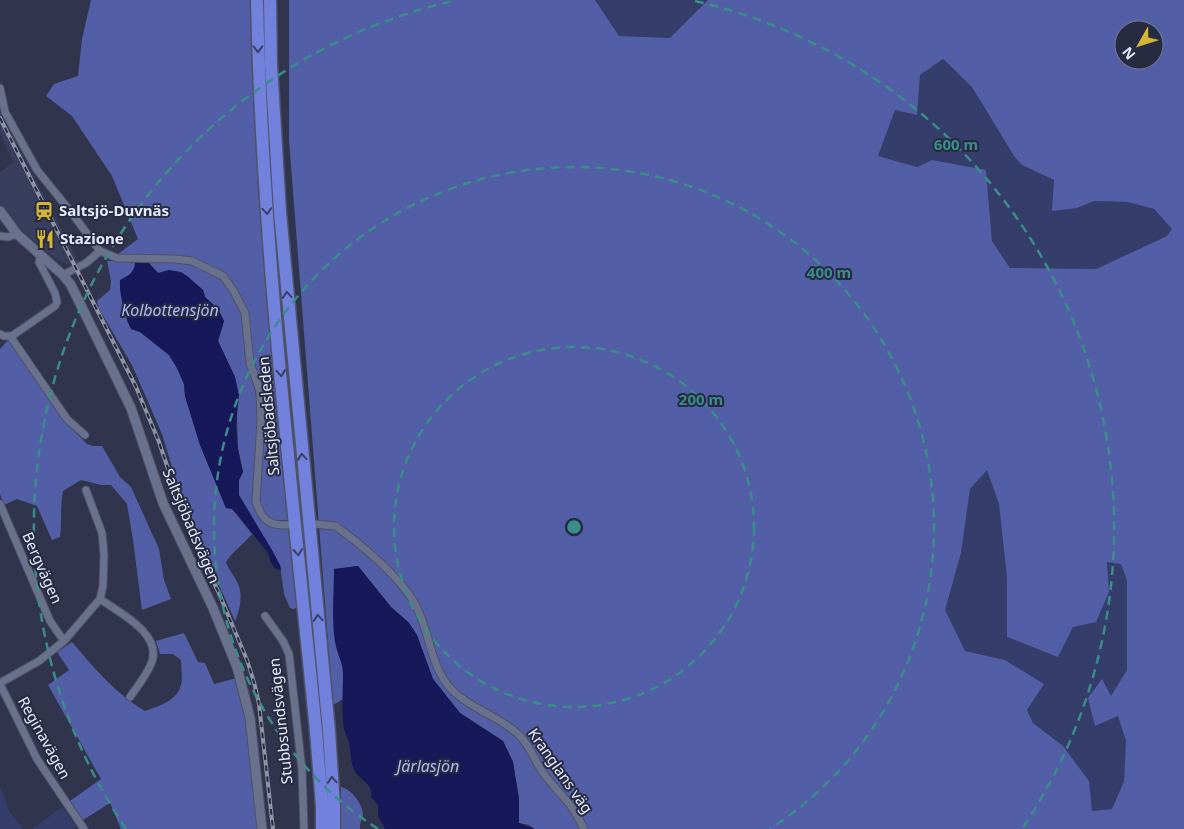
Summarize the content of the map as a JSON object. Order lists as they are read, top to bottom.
{
  "streets": {
    "highway": ["Saltsjöbadsleden"],
    "street": [
      "Saltsjöbadsvägen",
      "Bergvägen",
      "Stubbsundsvägen",
      "Reginavägen",
      "Kranglans väg"
    ]
  },
  "water": ["Kolbottensjön", "Järlasjön"],
  "places": {
    "station": ["Saltsjö-Duvnäs"],
    "restaurant": ["Stazione"]
  },
  "north": "bottom left",
  "rings": ["600 m", "400 m", "200 m"]
}
